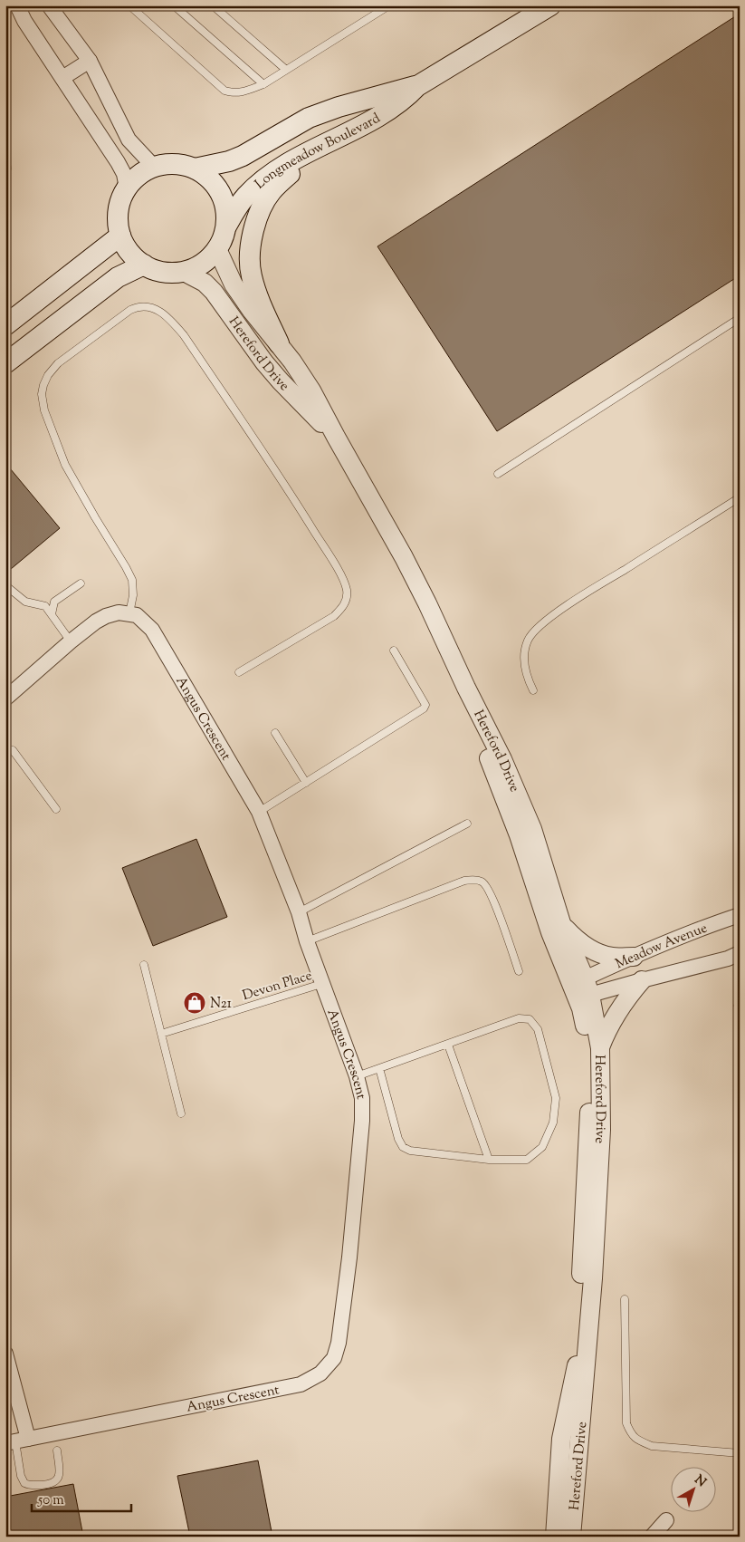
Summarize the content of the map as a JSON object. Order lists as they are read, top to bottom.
{
  "streets": {
    "main road": ["Longmeadow Boulevard"],
    "street": ["Hereford Drive", "Angus Crescent", "Meadow Avenue"],
    "lane": ["Devon Place"]
  },
  "crossings": [
    ["Longmeadow Boulevard", "Hereford Drive"],
    ["Hereford Drive", "Meadow Avenue"],
    ["Angus Crescent", "Devon Place"]
  ],
  "places": {
    "shop": ["N21"]
  },
  "scale_bar": "50 m",
  "north": "top right"
}
